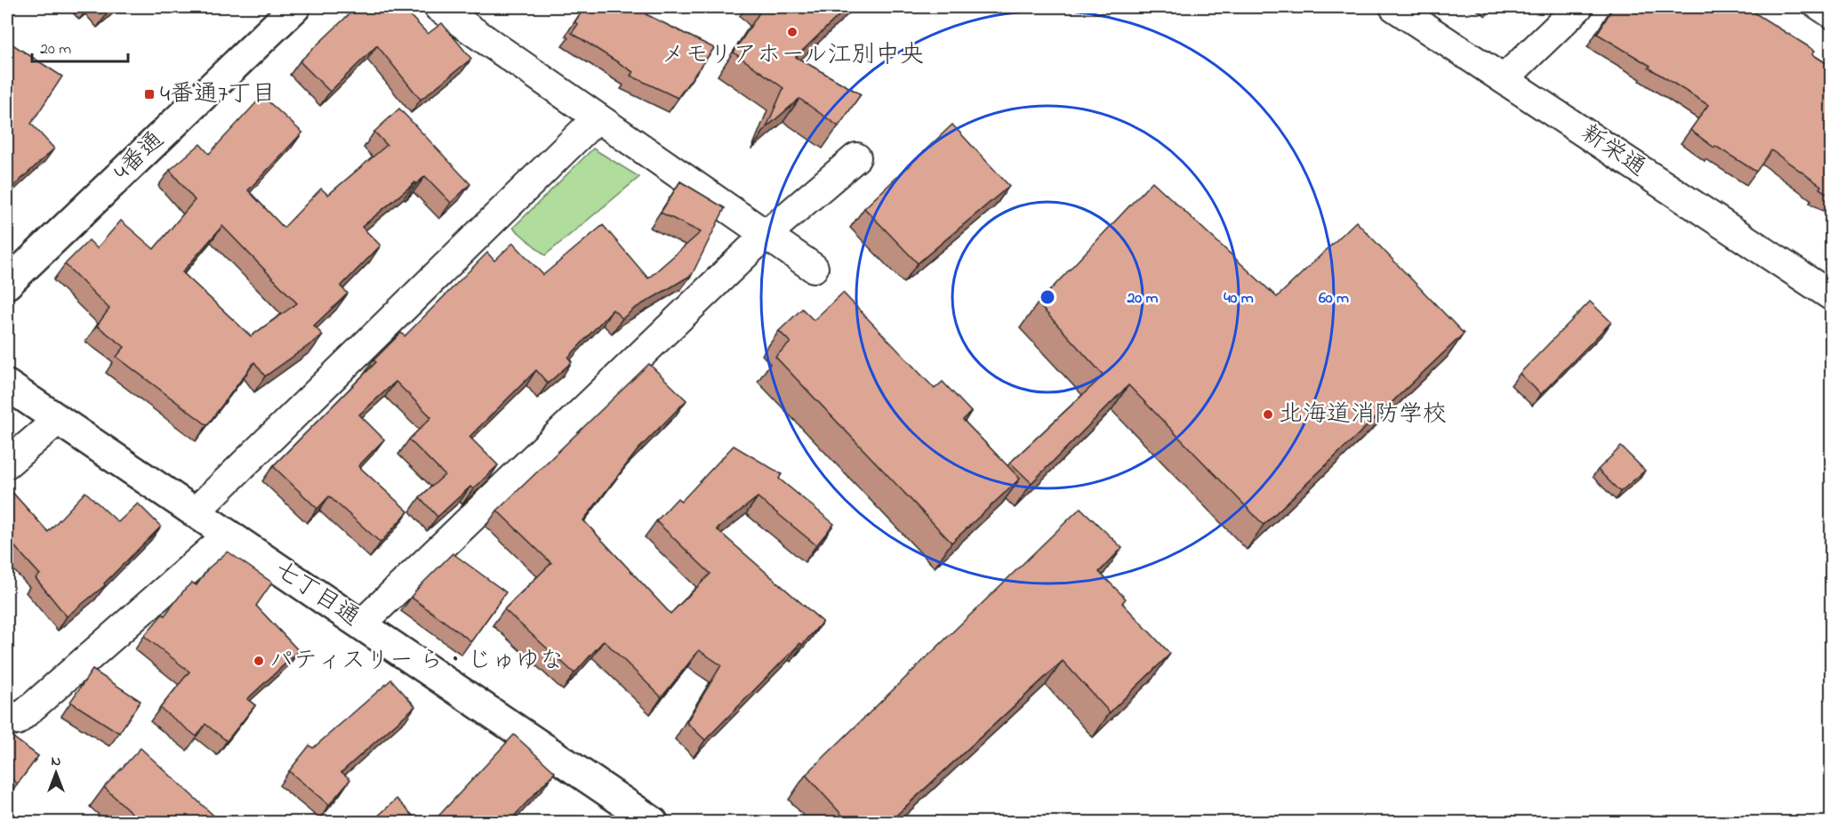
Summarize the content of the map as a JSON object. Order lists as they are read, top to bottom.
{
  "streets": {
    "street": ["新栄通", "4番通", "七丁目通"]
  },
  "places": {
    "other": ["メモリアホール江別中央", "北海道消防学校", "パティスリー ら・じゅゆな"],
    "transit": ["4番通7丁目"]
  },
  "scale_bar": "20 m",
  "north": "top",
  "rings": ["20 m", "40 m", "60 m"]
}
